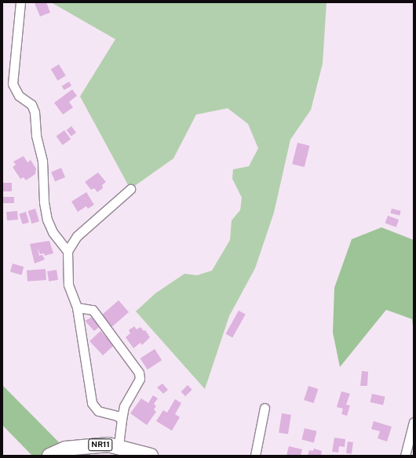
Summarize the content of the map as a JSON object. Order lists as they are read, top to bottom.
{
  "streets": {
    "highway": ["NR11"]
  }
}
